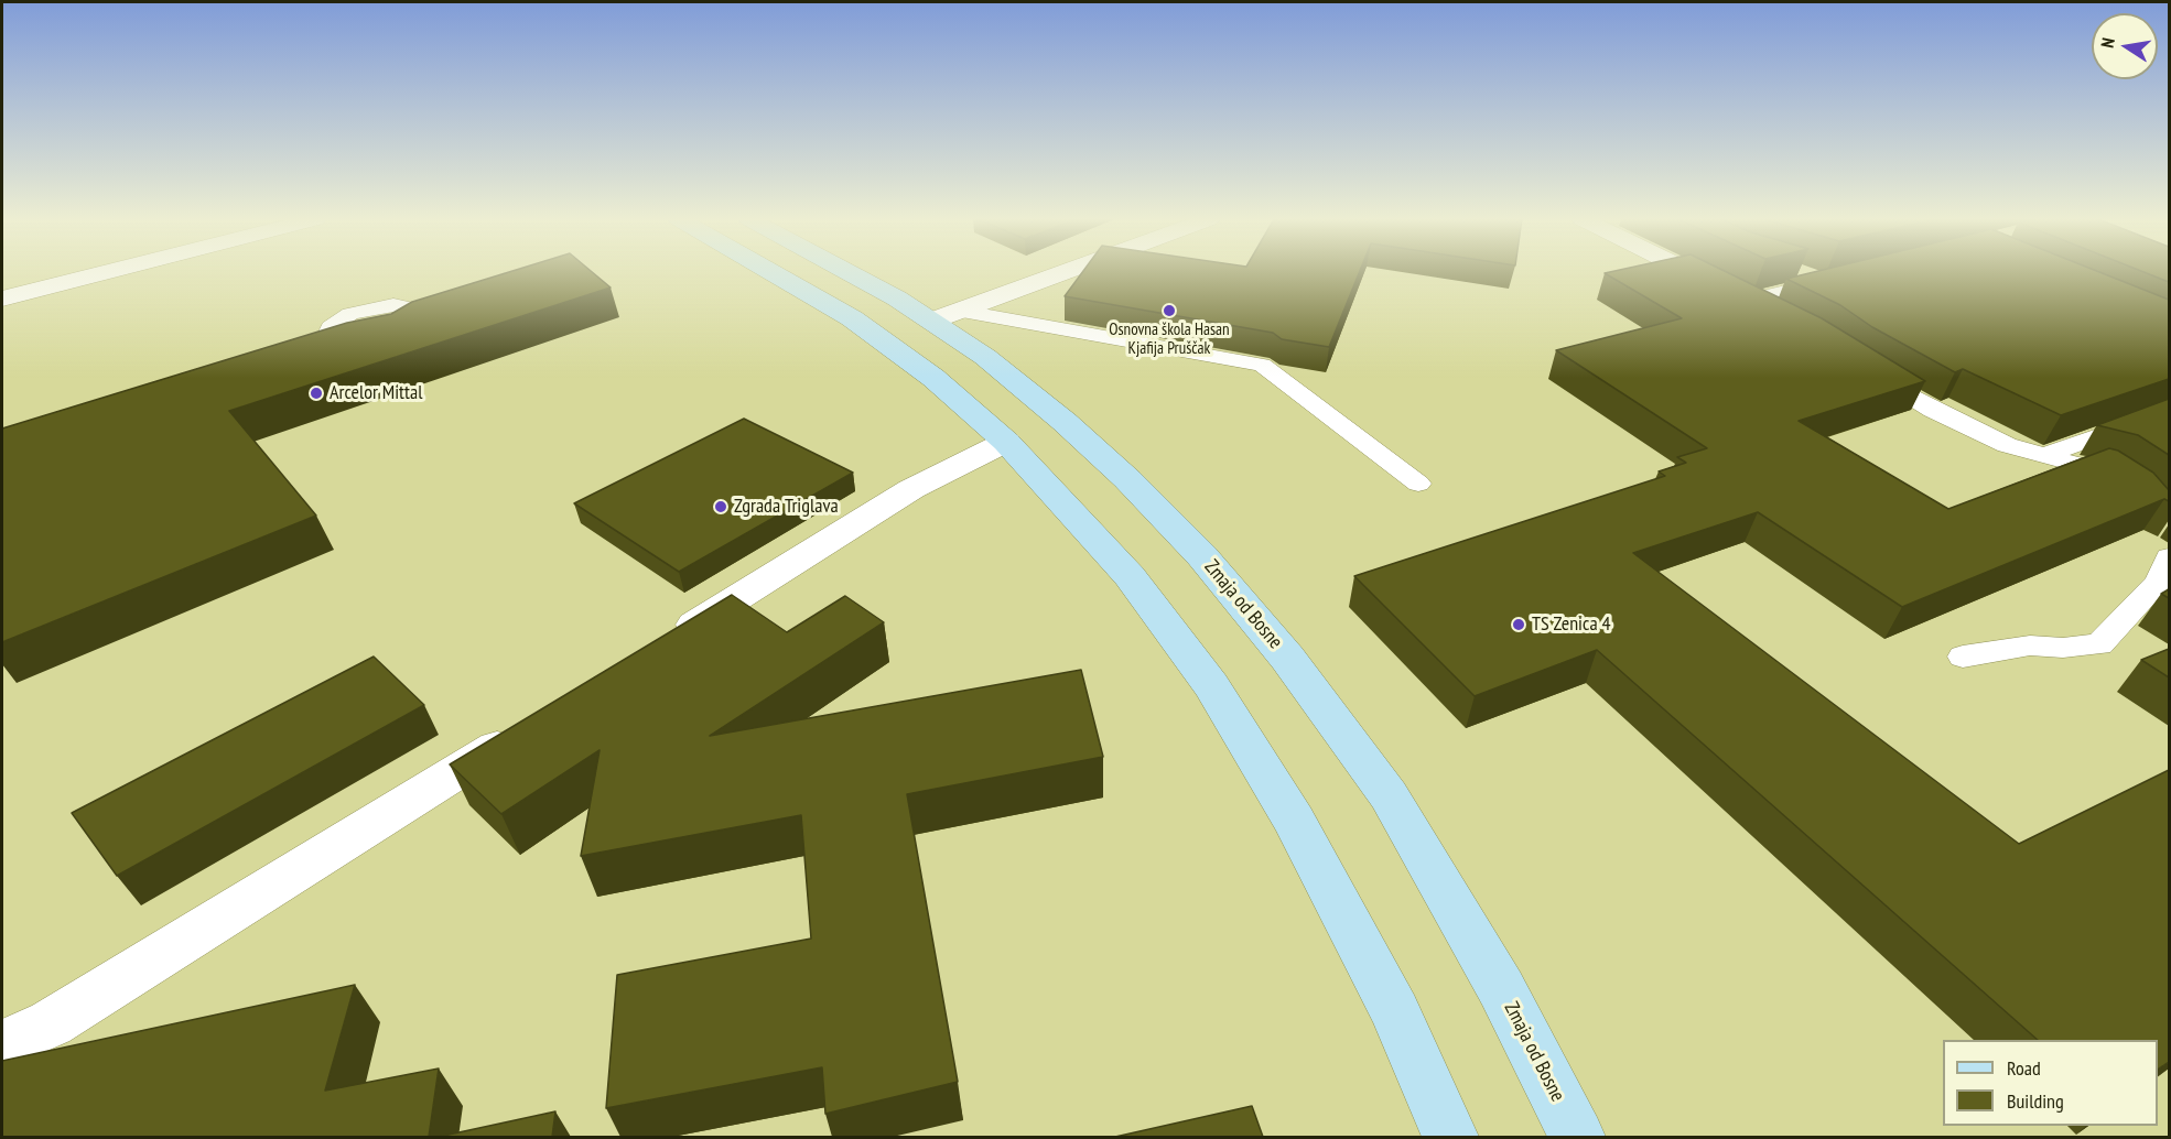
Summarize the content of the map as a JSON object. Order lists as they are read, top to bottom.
{
  "streets": {
    "main road": ["Zmaja od Bosne"]
  },
  "places": [
    "Osnovna škola Hasan Kjafija Pruščak",
    "Arcelor Mittal",
    "Zgrada Triglava",
    "TS Zenica 4"
  ],
  "legend": ["Road", "Building"],
  "north": "left"
}
